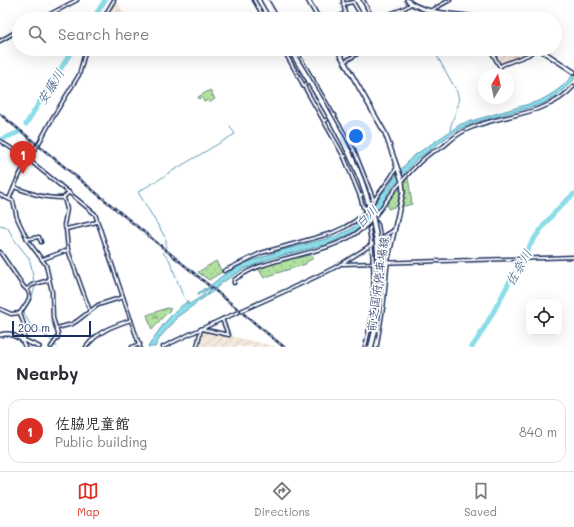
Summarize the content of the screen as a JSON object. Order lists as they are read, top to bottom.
{
  "streets": {
    "main road": ["前芝国府停車場線"]
  },
  "water": ["安藤川", "白川", "佐奈川"],
  "scale_bar": "200 m",
  "north": "top",
  "page": {
    "search": "Search here",
    "pins": "1",
    "scale": "200 m",
    "heading": "Nearby",
    "list": [
      {
        "mark": "1",
        "name": "佐脇児童館",
        "note": "Public building",
        "value": "840 m"
      }
    ],
    "nav": ["Map", "Directions", "Saved"]
  }
}
